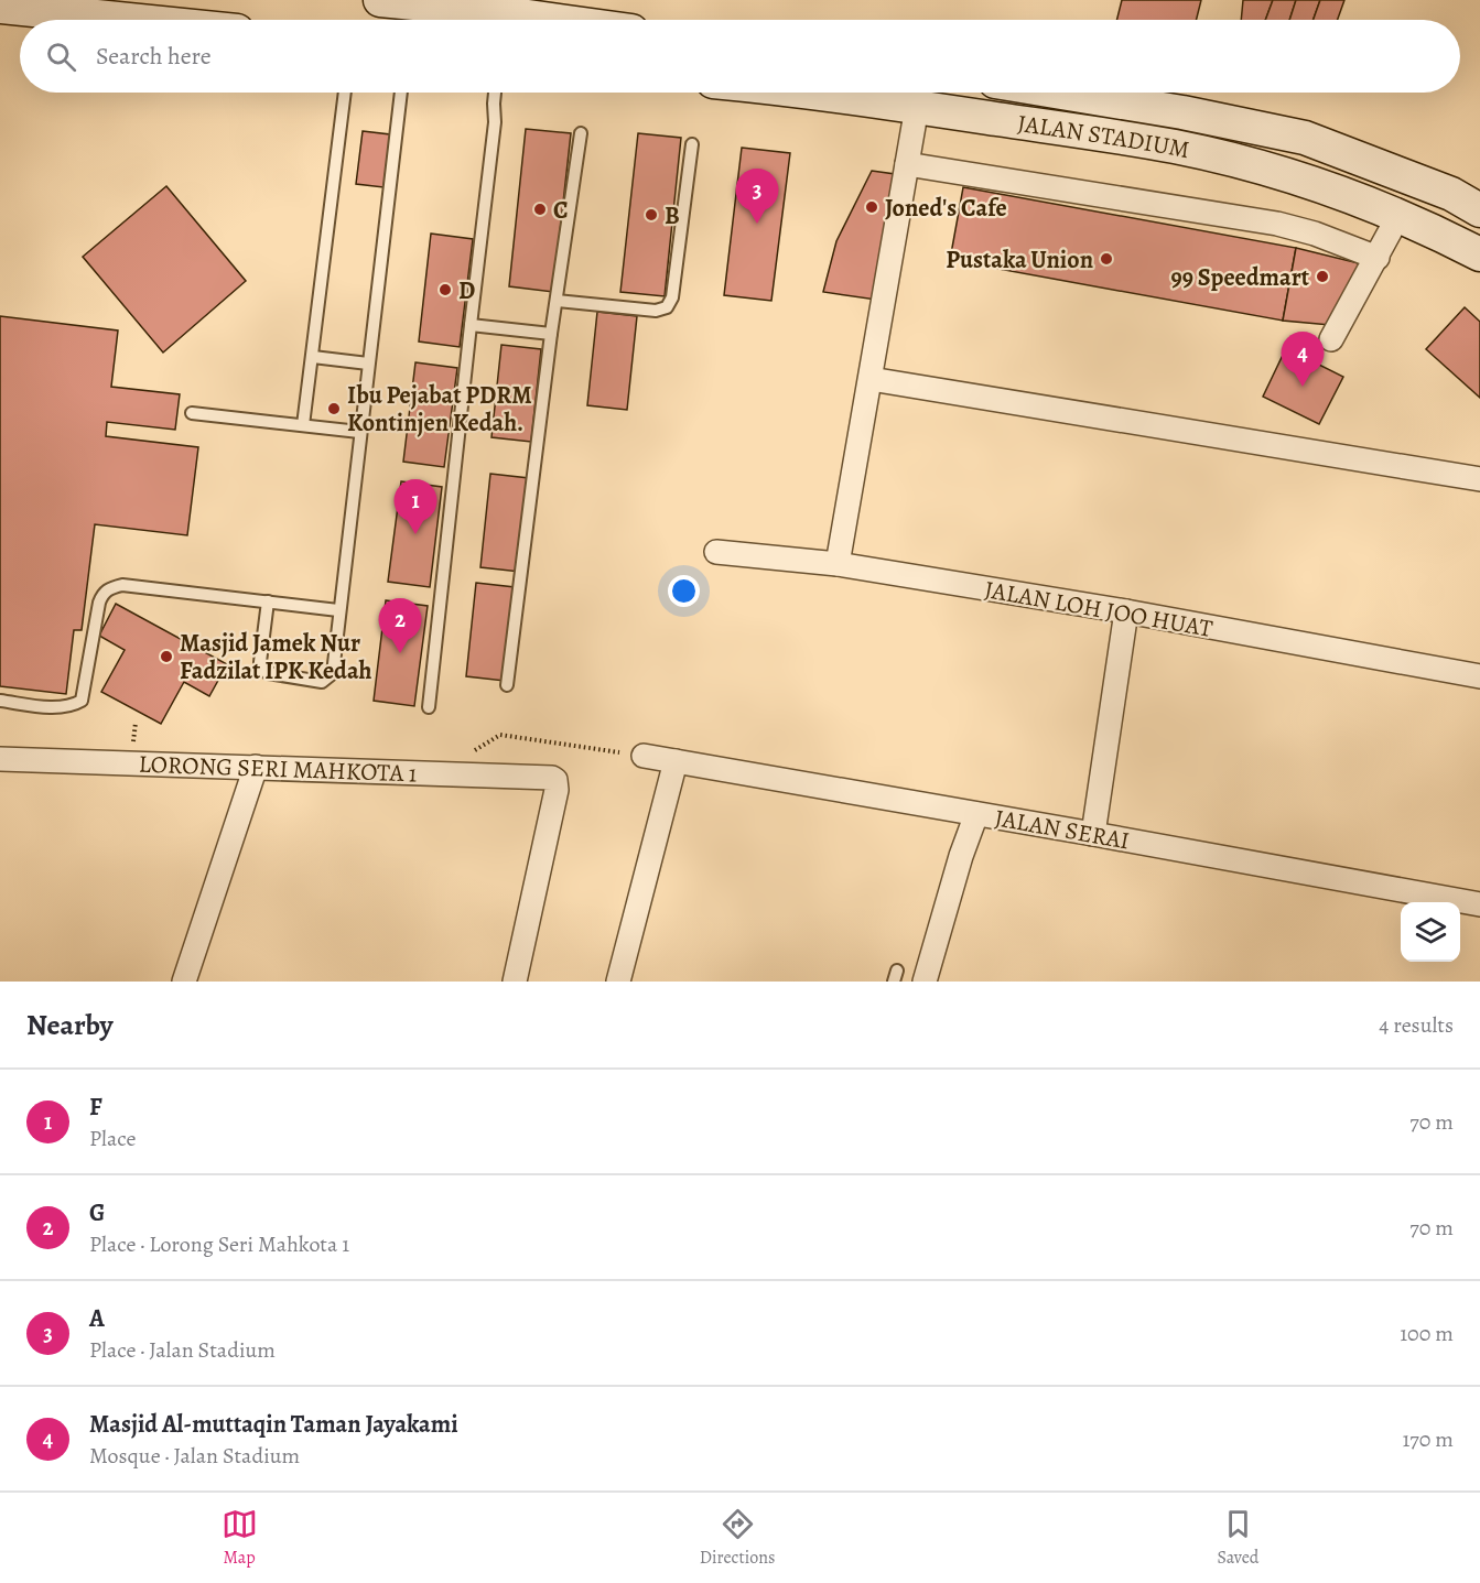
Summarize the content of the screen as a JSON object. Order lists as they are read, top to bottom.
{
  "streets": {
    "main road": ["JALAN STADIUM"],
    "street": ["JALAN LOH JOO HUAT", "LORONG SERI MAHKOTA 1", "JALAN SERAI"]
  },
  "places": [
    "Joned's Cafe",
    "C",
    "B",
    "Pustaka Union",
    "99 Speedmart",
    "D",
    "Ibu Pejabat PDRM Kontinjen Kedah.",
    "Masjid Jamek Nur Fadzilat IPK Kedah"
  ],
  "page": {
    "search": "Search here",
    "pins": [
      "3",
      "4",
      "1",
      "2"
    ],
    "heading": ["Nearby", "4 results"],
    "list": [
      {
        "mark": "1",
        "name": "F",
        "note": "Place",
        "value": "70 m"
      },
      {
        "mark": "2",
        "name": "G",
        "note": "Place · Lorong Seri Mahkota 1",
        "value": "70 m"
      },
      {
        "mark": "3",
        "name": "A",
        "note": "Place · Jalan Stadium",
        "value": "100 m"
      },
      {
        "mark": "4",
        "name": "Masjid Al-muttaqin Taman Jayakami",
        "note": "Mosque · Jalan Stadium",
        "value": "170 m"
      }
    ],
    "nav": ["Map", "Directions", "Saved"]
  }
}
